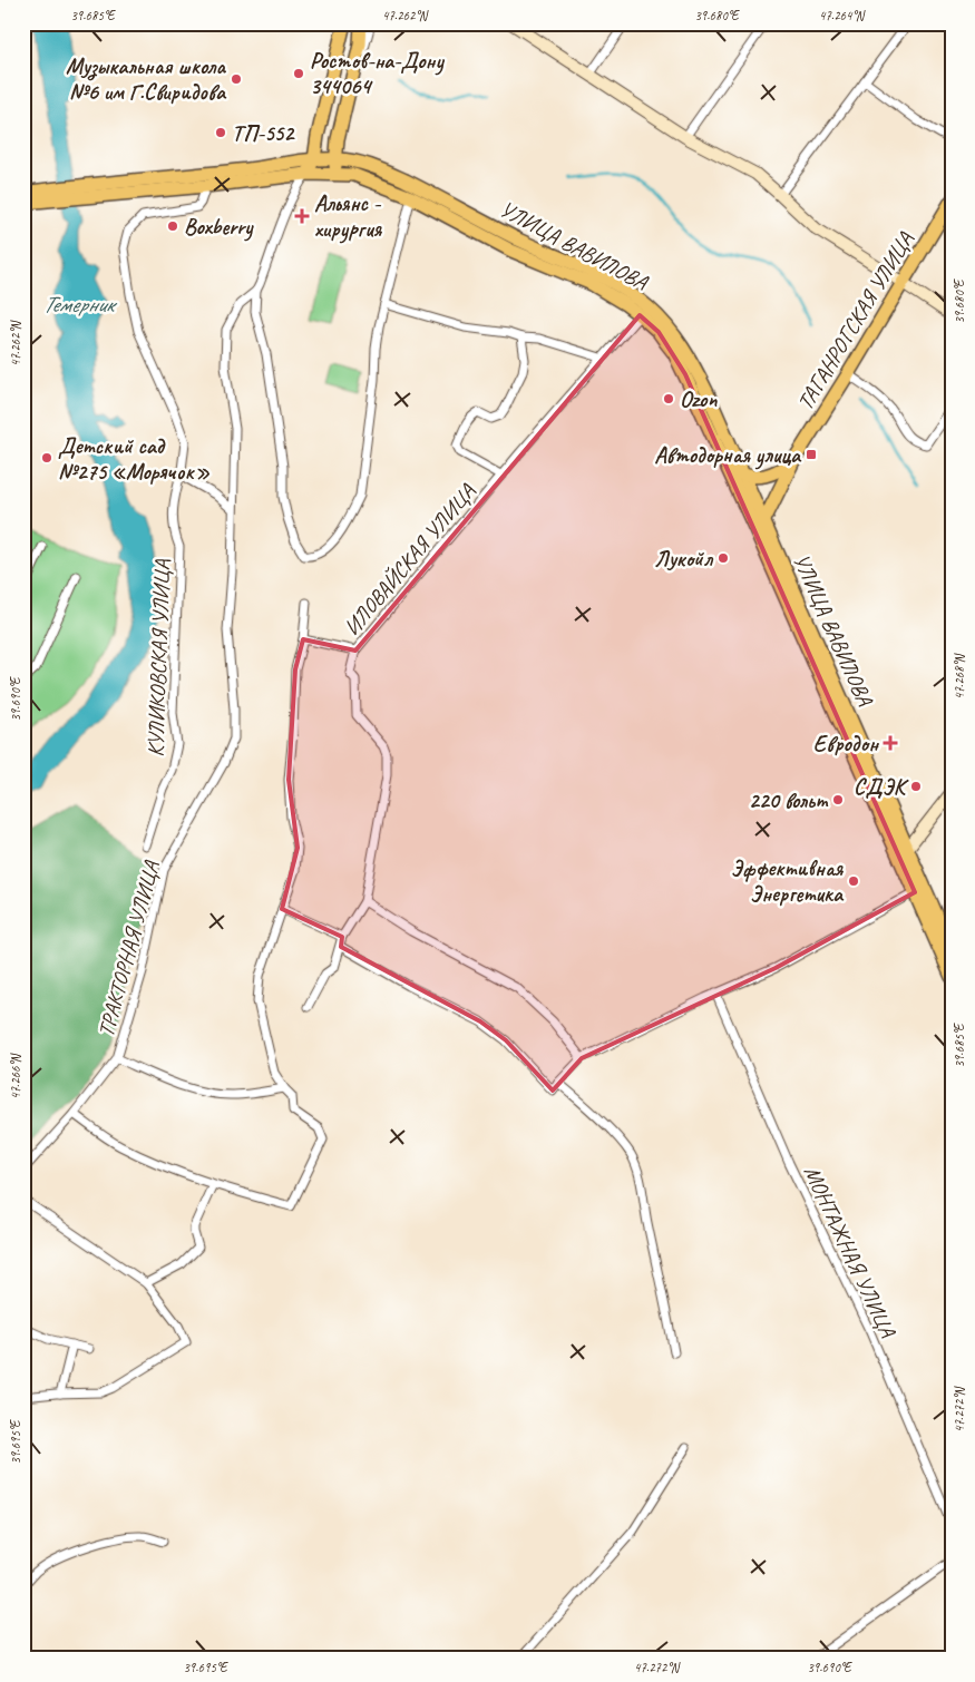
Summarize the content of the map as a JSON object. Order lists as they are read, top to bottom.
{
  "streets": {
    "main road": ["УЛИЦА ВАВИЛОВА", "ТАГАНРОГСКАЯ УЛИЦА"],
    "street": [
      "ИЛОВАЙСКАЯ УЛИЦА",
      "КУЛИКОВСКАЯ УЛИЦА",
      "ТРАКТОРНАЯ УЛИЦА",
      "МОНТАЖНАЯ УЛИЦА"
    ]
  },
  "crossings": [
    ["УЛИЦА ВАВИЛОВА", "ТАГАНРОГСКАЯ УЛИЦА"],
    ["УЛИЦА ВАВИЛОВА", "ИЛОВАЙСКАЯ УЛИЦА"],
    ["УЛИЦА ВАВИЛОВА", "КУЛИКОВСКАЯ УЛИЦА"],
    ["УЛИЦА ВАВИЛОВА", "ТРАКТОРНАЯ УЛИЦА"]
  ],
  "water": ["Темерник"],
  "places": {
    "other": [
      "Ростов-на-Дону 344064",
      "Музыкальная школа №6 им Г.Свиридова",
      "ТП-552",
      "Boxberry",
      "Ozon",
      "Детский сад №275 «Морячок»",
      "Лукойл",
      "СДЭК",
      "220 вольт",
      "Эффективная Энергетика"
    ],
    "health": ["Альянс - хирургия", "Евродон"],
    "transit": ["Автодорная улица"]
  },
  "coordinates": [
    "39.685°E",
    "47.262°N",
    "39.680°E",
    "47.264°N",
    "47.268°N",
    "39.690°E",
    "47.266°N",
    "47.272°N",
    "39.695°E"
  ]
}
